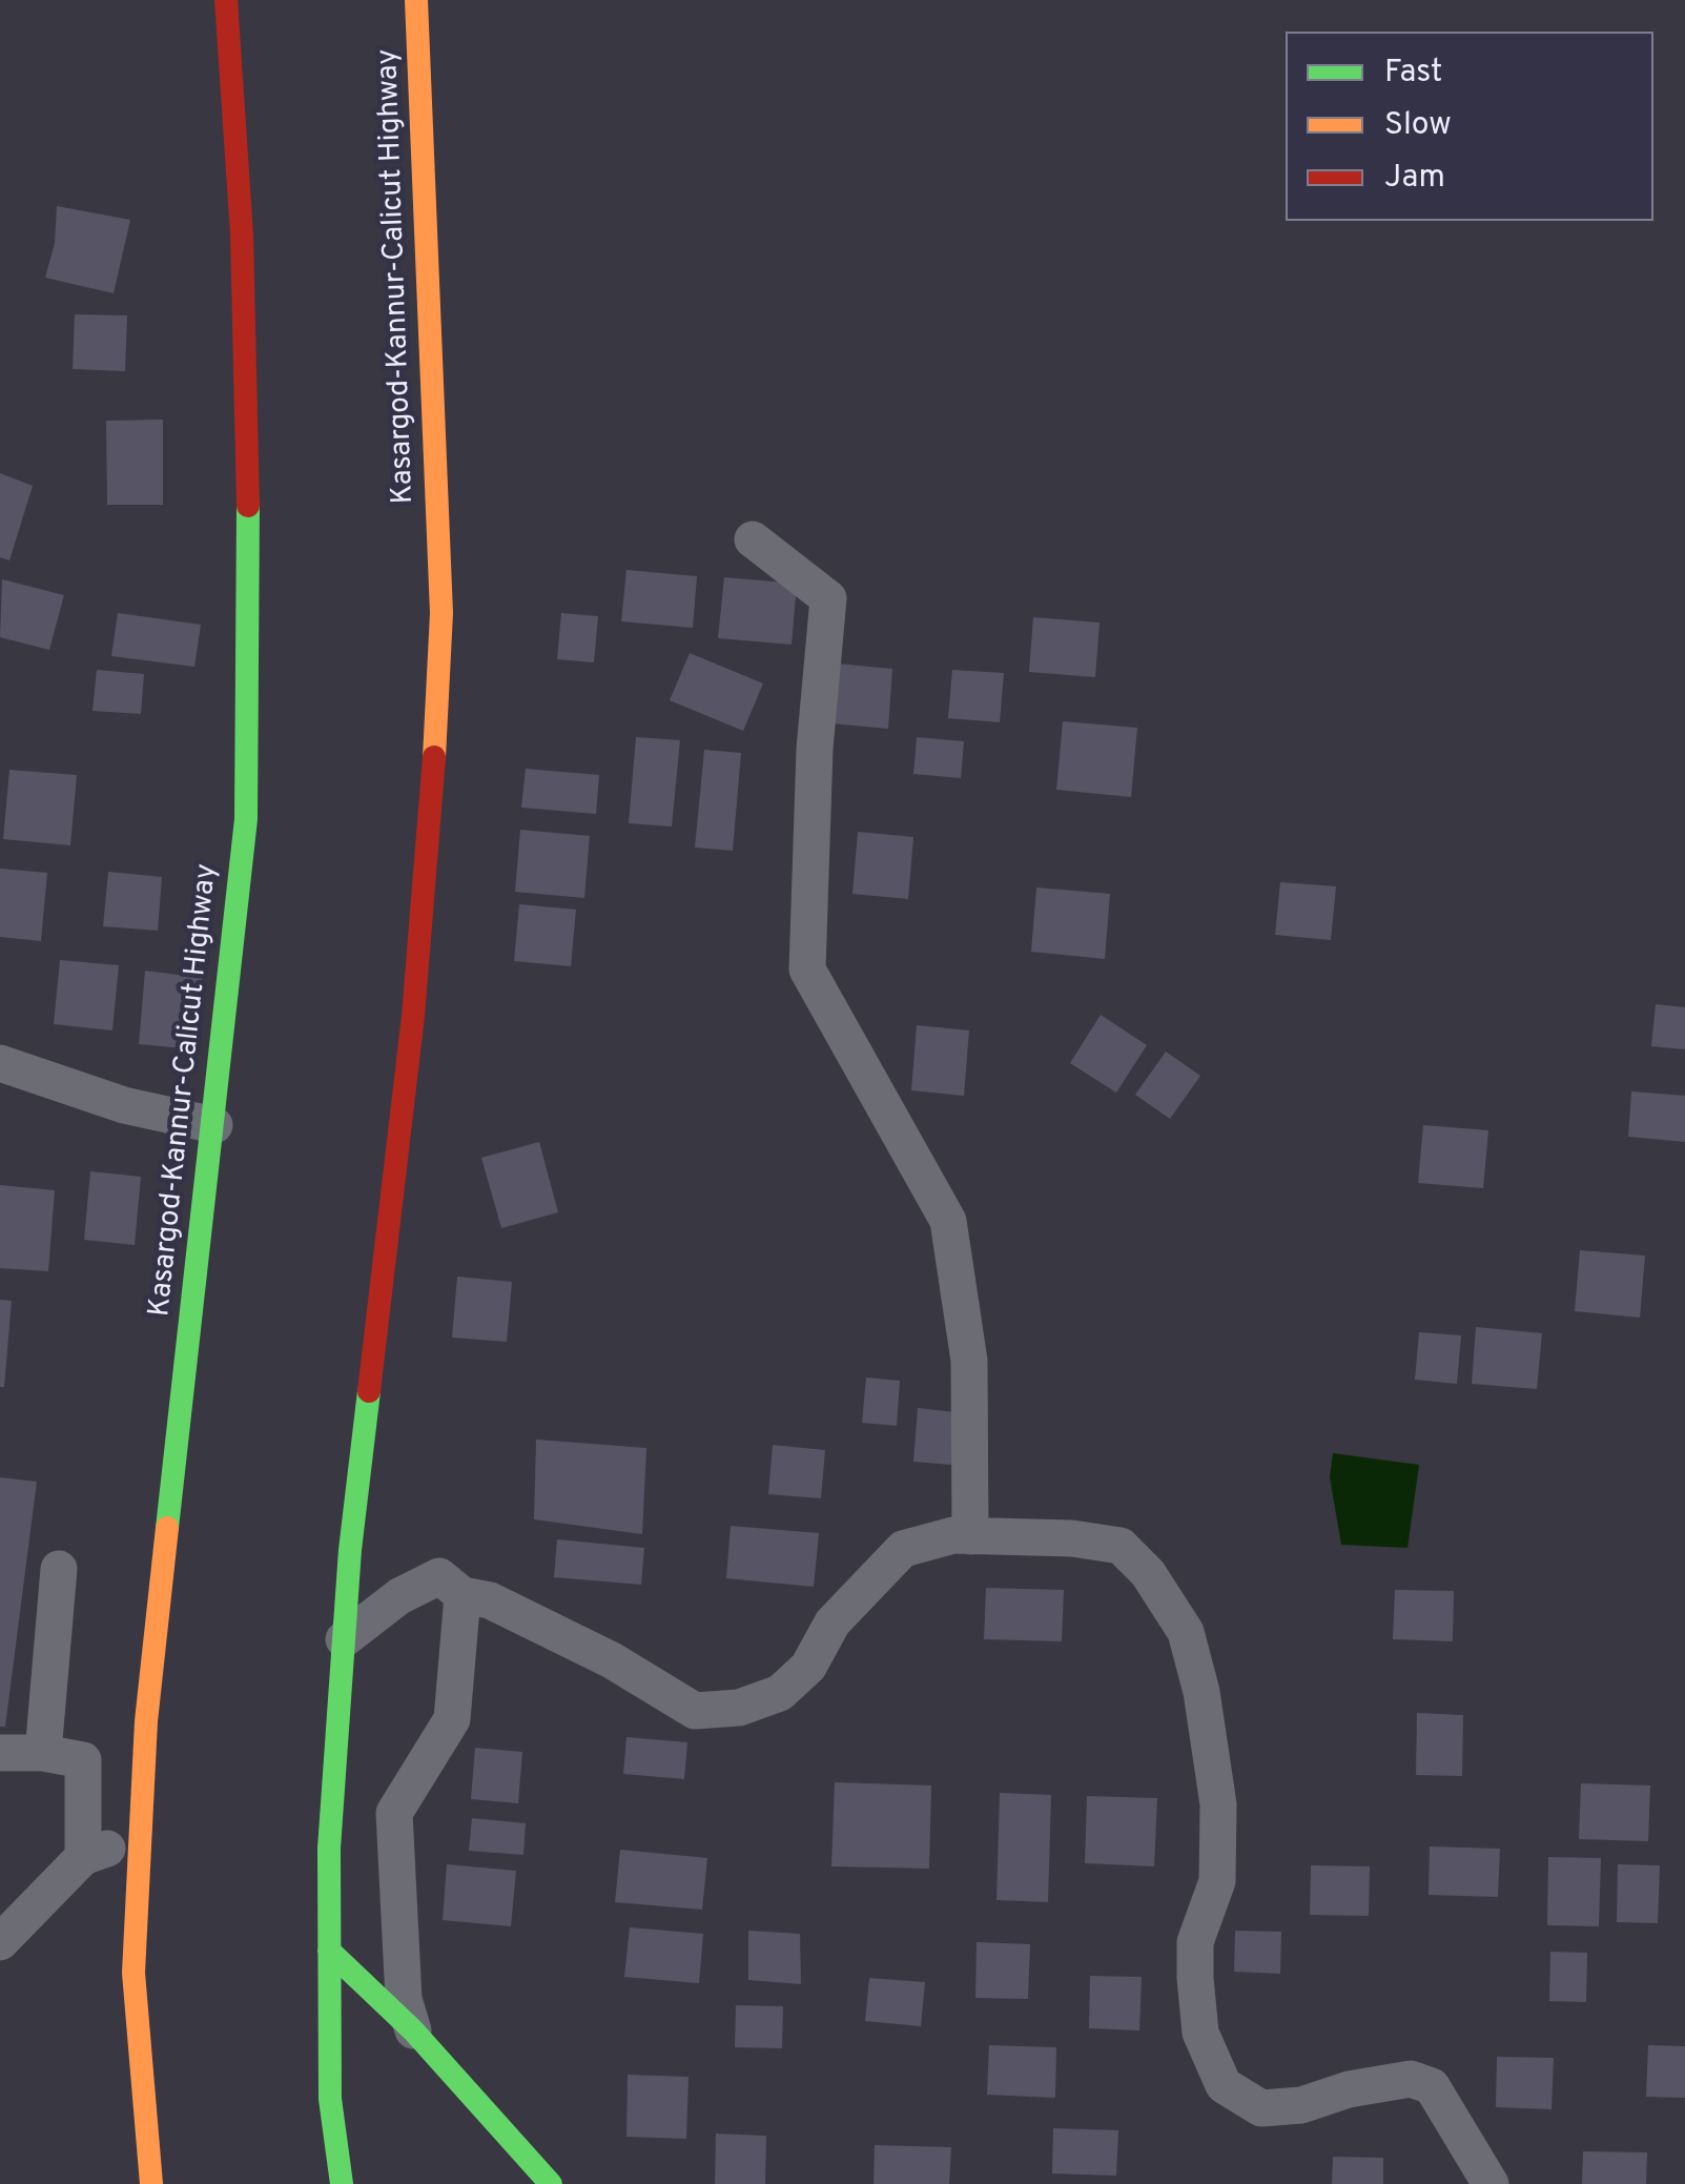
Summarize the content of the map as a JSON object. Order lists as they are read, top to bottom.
{
  "streets": {
    "main road": ["Kasargod-Kannur-Calicut Highway"]
  },
  "legend": ["Fast", "Slow", "Jam"]
}
